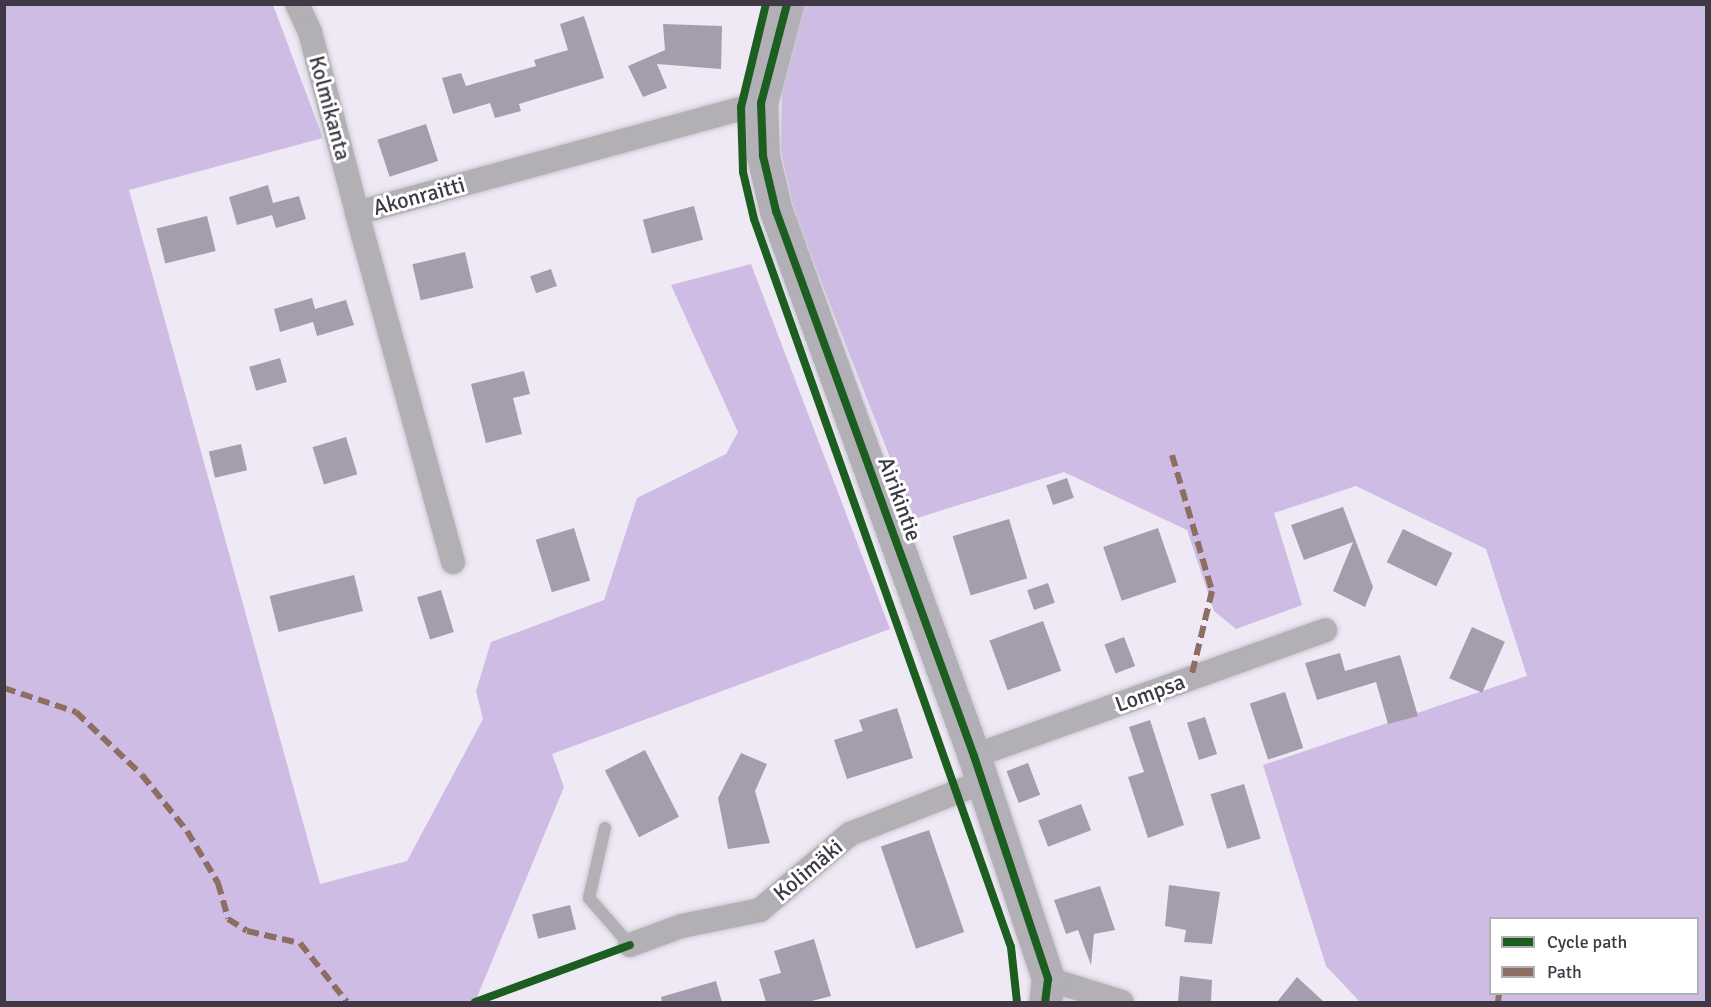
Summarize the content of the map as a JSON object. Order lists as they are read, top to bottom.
{
  "streets": {
    "street": [
      "Kolmikanta",
      "Akonraitti",
      "Airikintie",
      "Lompsa",
      "Kolimäki"
    ]
  },
  "crossings": [
    ["Kolmikanta", "Akonraitti"],
    ["Akonraitti", "Airikintie"],
    ["Airikintie", "Lompsa"],
    ["Airikintie", "Kolimäki"],
    ["Lompsa", "Kolimäki"]
  ],
  "legend": ["Cycle path", "Path"]
}
